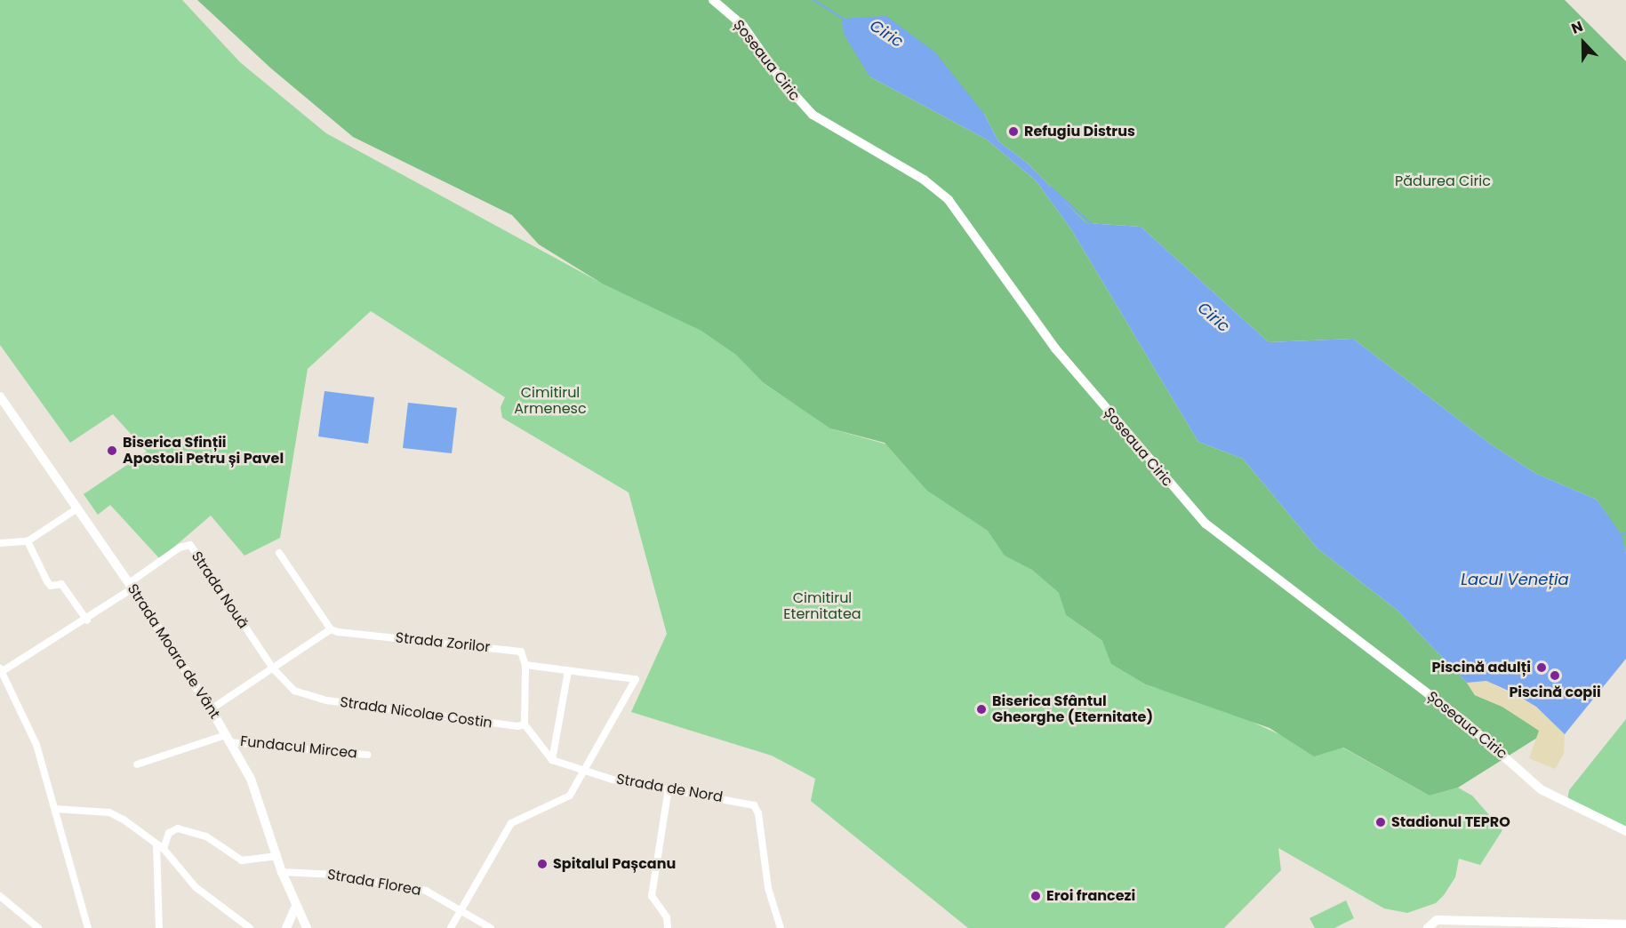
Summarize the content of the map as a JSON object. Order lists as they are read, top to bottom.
{
  "streets": {
    "street": [
      "Șoseaua Ciric",
      "Strada Nouă",
      "Strada Zorilor",
      "Strada Moara de Vânt",
      "Strada Nicolae Costin",
      "Fundacul Mircea",
      "Strada de Nord",
      "Strada Florea"
    ]
  },
  "crossings": [
    ["Strada Nouă", "Strada Moara de Vânt"],
    ["Strada Nouă", "Strada Nicolae Costin"],
    ["Strada Moara de Vânt", "Fundacul Mircea"],
    ["Strada Moara de Vânt", "Strada Florea"]
  ],
  "water": ["Ciric", "Lacul Veneția"],
  "parks": ["Pădurea Ciric", "Cimitirul Armenesc", "Cimitirul Eternitatea"],
  "places": [
    "Refugiu Distrus",
    "Biserica Sfinții Apostoli Petru și Pavel",
    "Piscină adulți",
    "Piscină copii",
    "Biserica Sfântul Gheorghe (Eternitate)",
    "Stadionul TEPRO",
    "Spitalul Pașcanu",
    "Eroi francezi"
  ],
  "north": "top"
}
